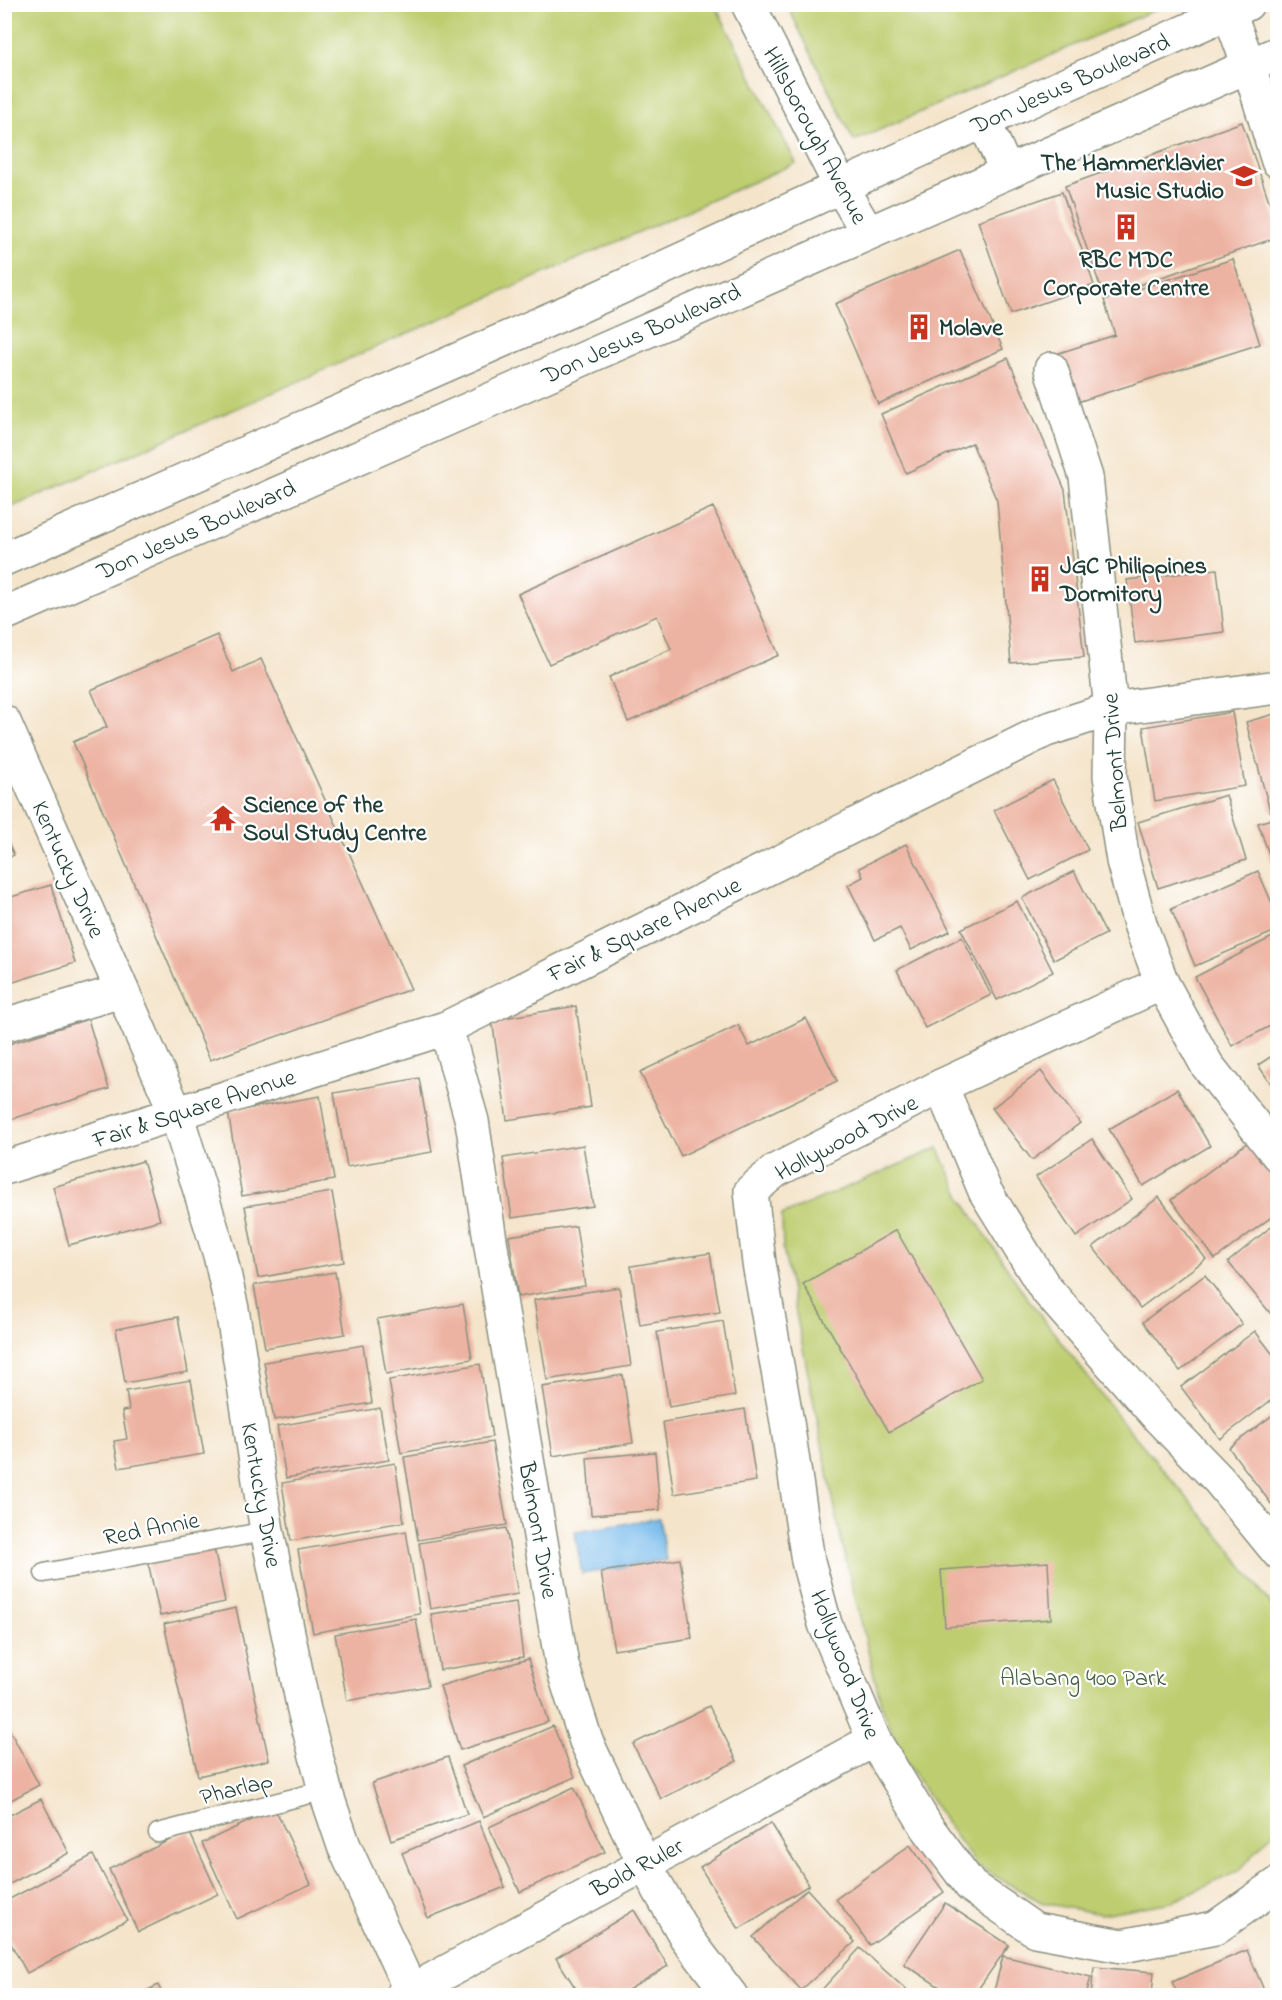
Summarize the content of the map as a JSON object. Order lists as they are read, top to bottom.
{
  "streets": {
    "street": [
      "Don Jesus Boulevard",
      "Hillsborough Avenue",
      "Belmont Drive",
      "Kentucky Drive",
      "Fair & Square Avenue",
      "Hollywood Drive",
      "Bold Ruler"
    ],
    "lane": ["Red Annie", "Pharlap"]
  },
  "crossings": [
    ["Don Jesus Boulevard", "Hillsborough Avenue"],
    ["Belmont Drive", "Fair & Square Avenue"],
    ["Belmont Drive", "Hollywood Drive"],
    ["Belmont Drive", "Bold Ruler"],
    ["Kentucky Drive", "Fair & Square Avenue"],
    ["Kentucky Drive", "Red Annie"],
    ["Kentucky Drive", "Pharlap"],
    ["Kentucky Drive", "Bold Ruler"],
    ["Hollywood Drive", "Bold Ruler"]
  ],
  "parks": ["Alabang 400 Park"],
  "places": {
    "school or university": ["The Hammerklavier Music Studio"],
    "building": ["RBC MDC Corporate Centre", "Molave", "JGC Philippines Dormitory"],
    "temple": ["Science of the Soul Study Centre"]
  }
}
